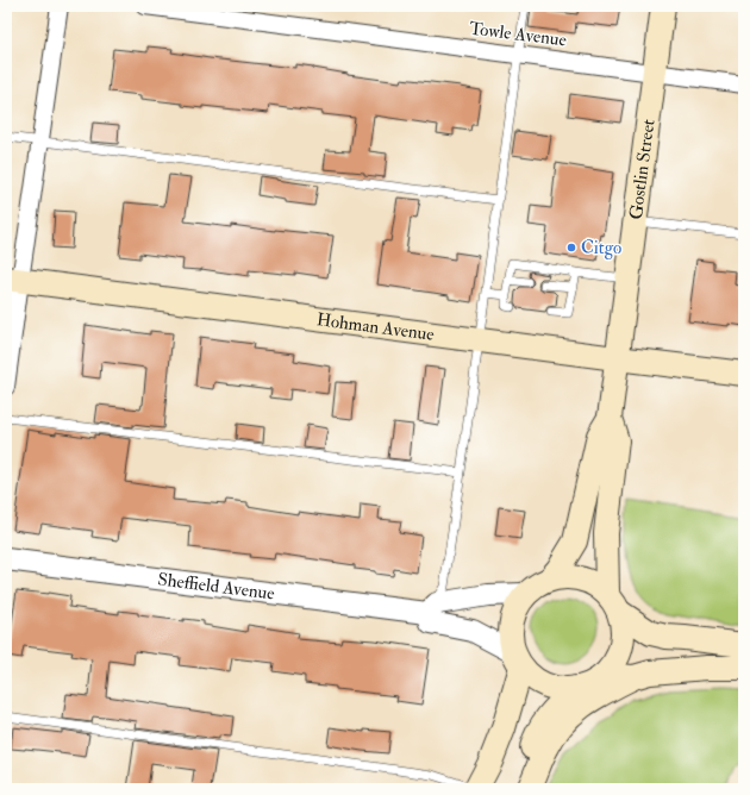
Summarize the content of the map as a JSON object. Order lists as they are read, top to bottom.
{
  "streets": {
    "main road": ["Gostlin Street", "Hohman Avenue"],
    "street": ["Towle Avenue", "Sheffield Avenue"]
  },
  "crossings": [
    ["Towle Avenue", "Gostlin Street"],
    ["Gostlin Street", "Hohman Avenue"],
    ["Gostlin Street", "Sheffield Avenue"]
  ],
  "places": ["Citgo"]
}
